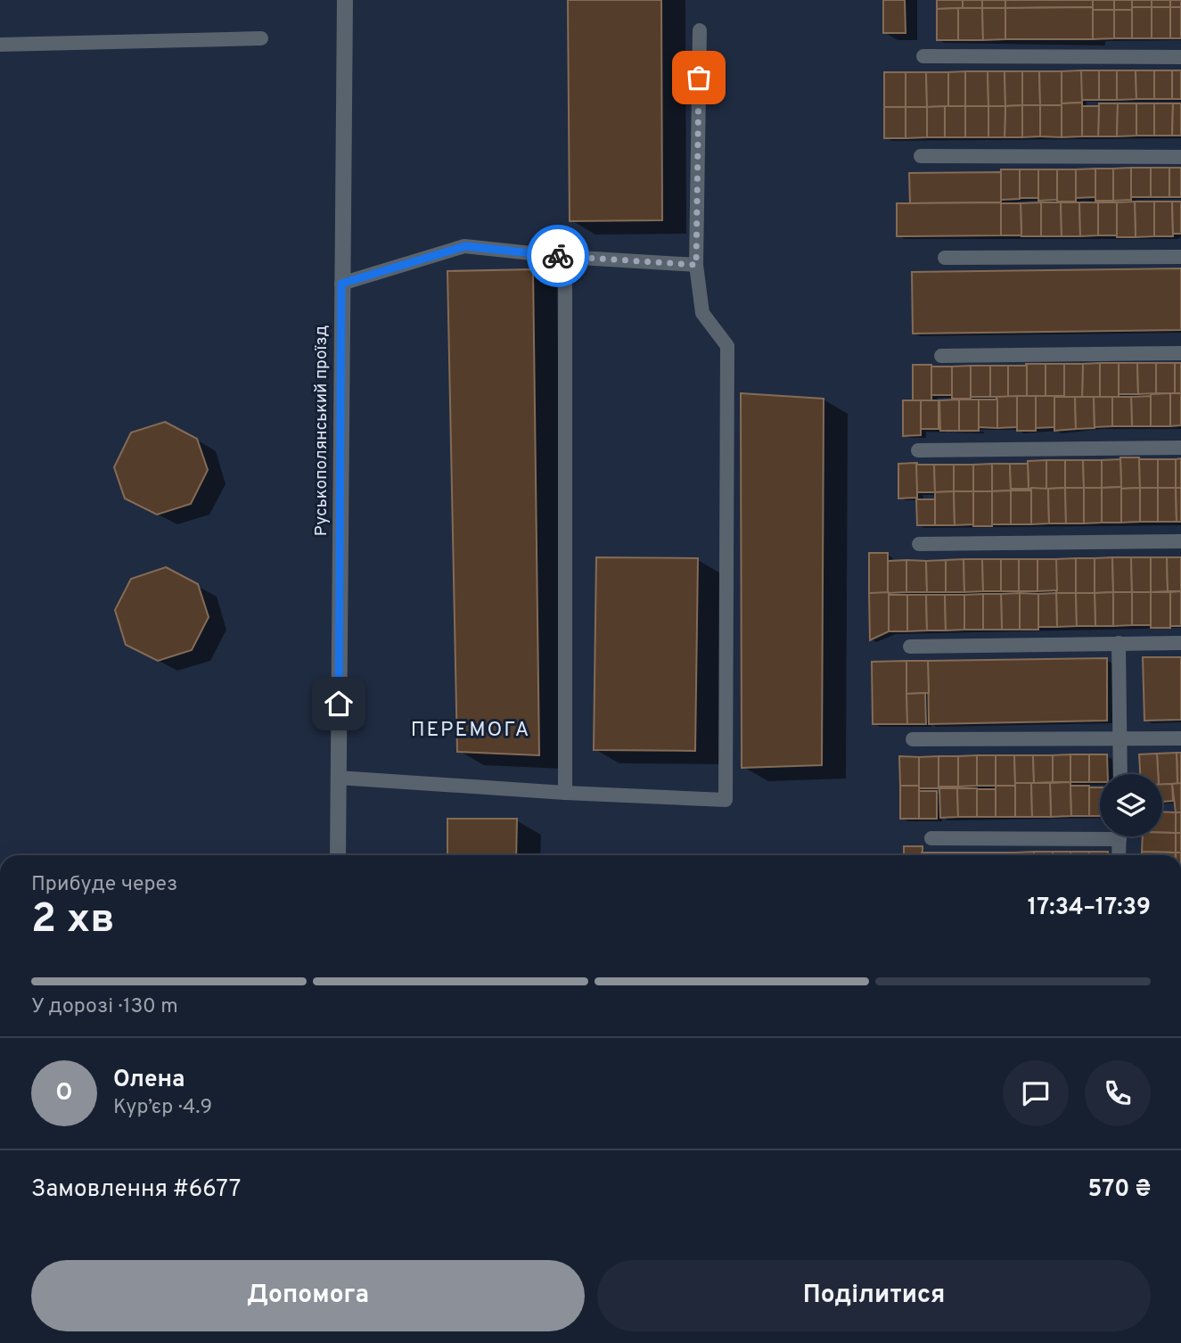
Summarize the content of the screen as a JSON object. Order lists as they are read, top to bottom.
{
  "streets": {
    "street": ["Руськополянський проїзд"]
  },
  "districts": ["ПЕРЕМОГА"],
  "page": {
    "heading": ["2 хв", "Прибуде через", "17:34–17:39"],
    "panel": [
      "Олена",
      "Кур’єр · 4.9",
      "Замовлення #6677",
      "570 ₴"
    ],
    "bar": "У дорозі · 130 m",
    "round": "О",
    "buttons": ["Допомога", "Поділитися"]
  }
}
